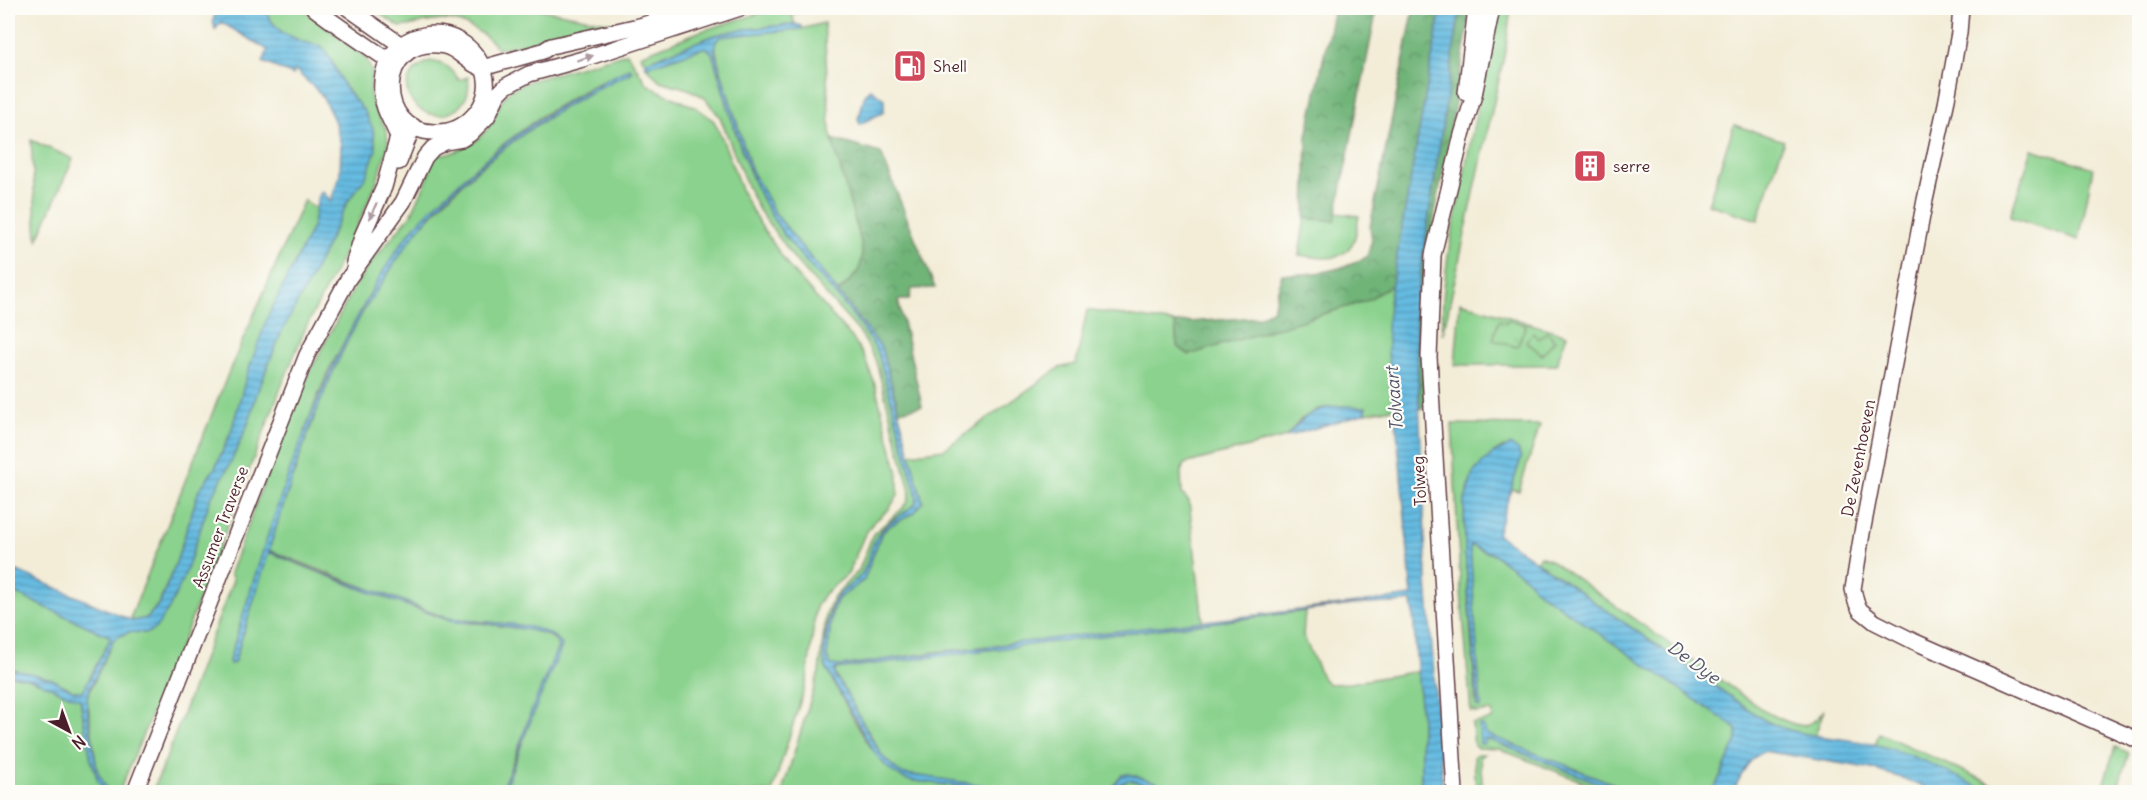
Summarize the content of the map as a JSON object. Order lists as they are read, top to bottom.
{
  "streets": {
    "main road": ["De Zevenhoeven", "Tolweg", "Assumer Traverse"]
  },
  "water": ["Tolvaart", "De Dye"],
  "places": {
    "fuel station": ["Shell"],
    "building": ["serre"]
  },
  "north": "bottom right"
}
